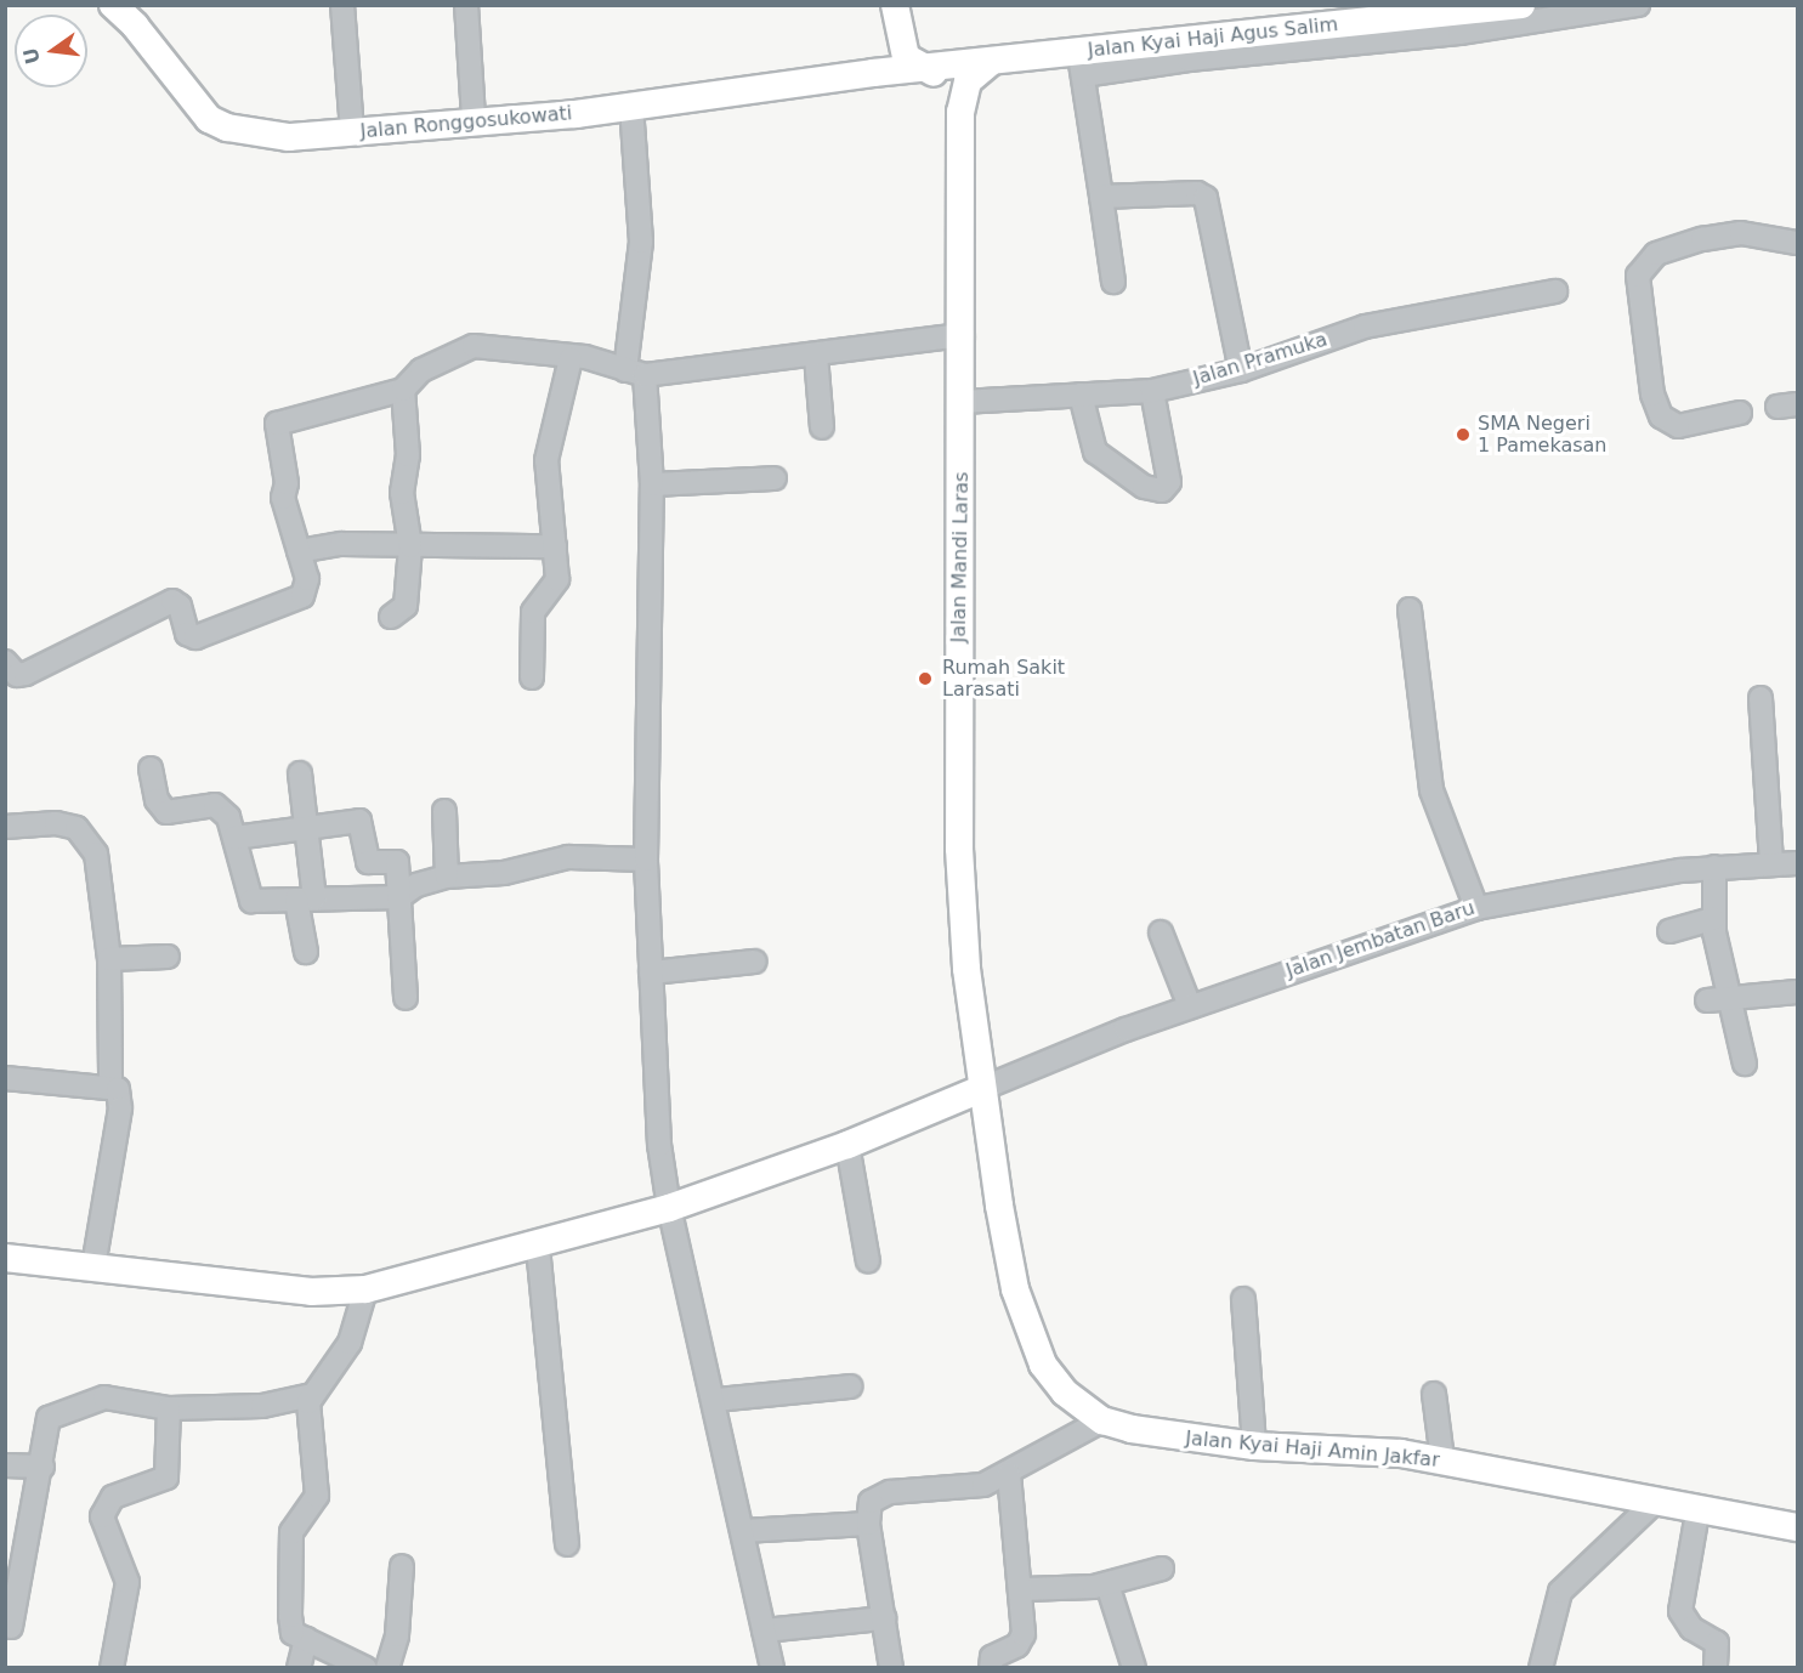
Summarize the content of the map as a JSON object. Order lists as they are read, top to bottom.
{
  "streets": {
    "main road": [
      "Jalan Kyai Haji Agus Salim",
      "Jalan Ronggosukowati",
      "Jalan Mandi Laras",
      "Jalan Kyai Haji Amin Jakfar"
    ],
    "street": ["Jalan Pramuka", "Jalan Jembatan Baru"]
  },
  "crossings": [
    ["Jalan Kyai Haji Agus Salim", "Jalan Ronggosukowati"],
    ["Jalan Pramuka", "Jalan Mandi Laras"],
    ["Jalan Mandi Laras", "Jalan Jembatan Baru"],
    ["Jalan Mandi Laras", "Jalan Kyai Haji Amin Jakfar"],
    ["Jalan Jembatan Baru", "Jalan Kyai Haji Amin Jakfar"]
  ],
  "places": ["SMA Negeri 1 Pamekasan", "Rumah Sakit Larasati"],
  "north": "left"
}
